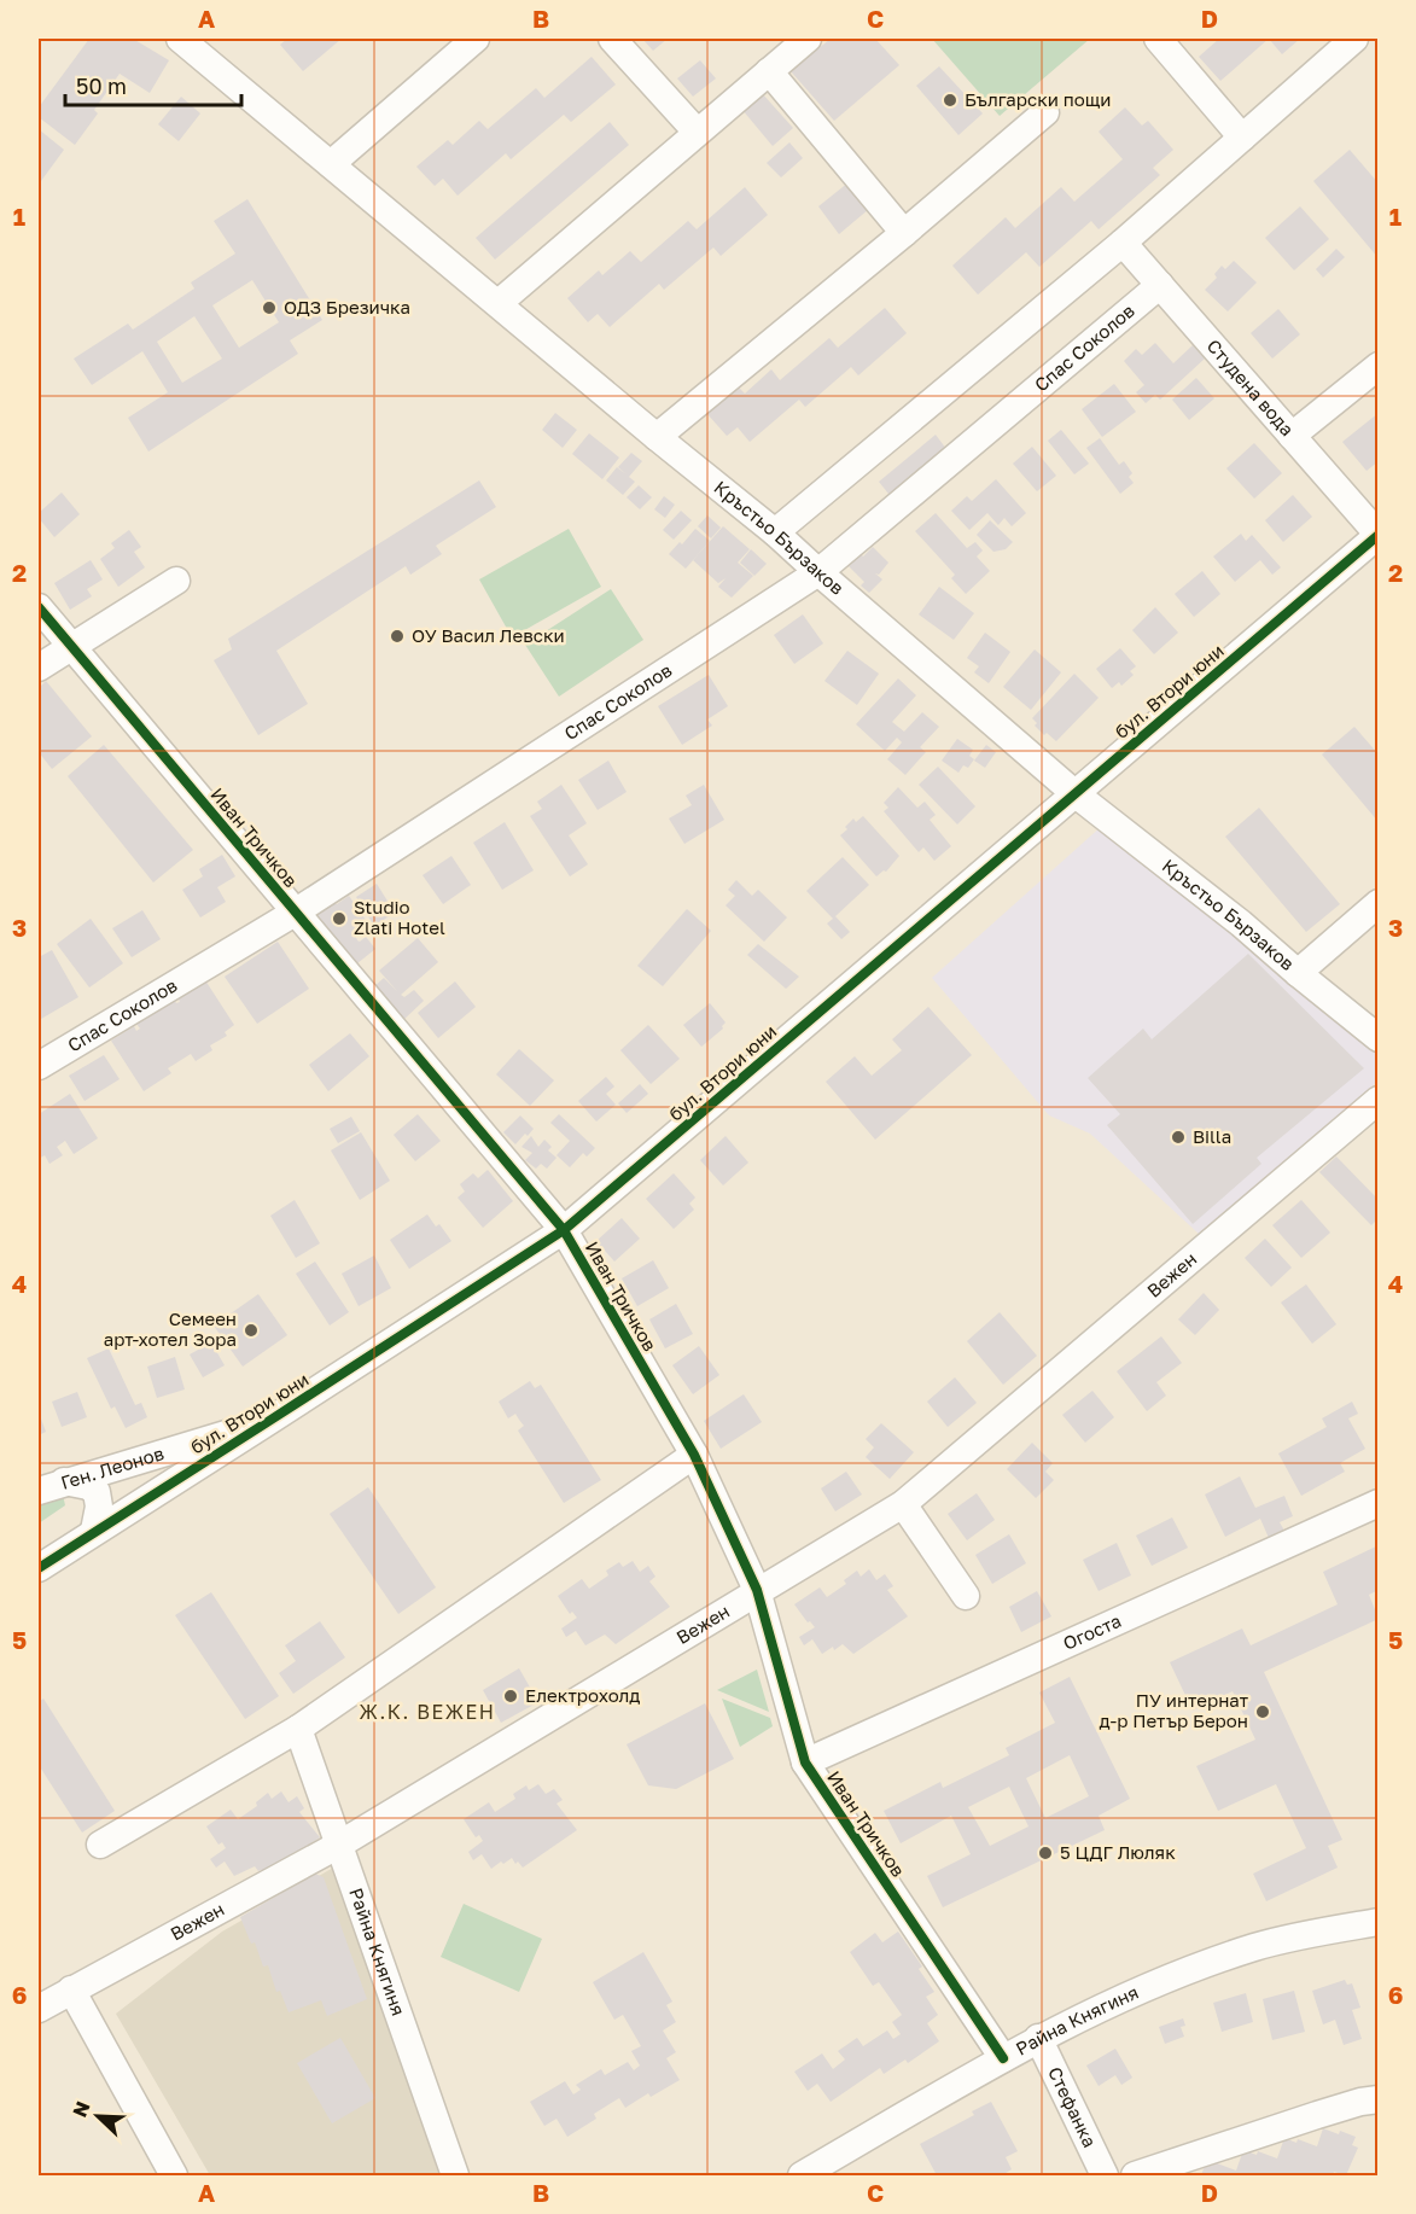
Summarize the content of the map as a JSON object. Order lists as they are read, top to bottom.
{
  "streets": {
    "street": [
      "Спас Соколов",
      "Студена вода",
      "Кръстьо Бързаков",
      "бул. Втори юни",
      "Иван Тричков",
      "Вежен",
      "Ген. Леонов",
      "Огоста",
      "Райна Княгиня",
      "Стефанка"
    ]
  },
  "crossings": [
    ["Спас Соколов", "Студена вода"],
    ["Спас Соколов", "Кръстьо Бързаков"],
    ["Спас Соколов", "Иван Тричков"],
    ["Студена вода", "бул. Втори юни"],
    ["Кръстьо Бързаков", "бул. Втори юни"],
    ["бул. Втори юни", "Иван Тричков"],
    ["бул. Втори юни", "Ген. Леонов"],
    ["Иван Тричков", "Вежен"],
    ["Иван Тричков", "Огоста"],
    ["Иван Тричков", "Райна Княгиня"],
    ["Вежен", "Райна Княгиня"],
    ["Райна Княгиня", "Стефанка"]
  ],
  "districts": ["Ж.К. ВЕЖЕН"],
  "places": [
    "Български пощи",
    "ОДЗ Брезичка",
    "ОУ Васил Левски",
    "Studio Zlati Hotel",
    "Billa",
    "Семеен арт-хотел Зора",
    "Електрохолд",
    "ПУ интернат д-р Петър Берон",
    "5 ЦДГ Люляк"
  ],
  "scale_bar": "50 m",
  "north": "top left",
  "grid": {
    "columns": [
      "A",
      "B",
      "C",
      "D"
    ],
    "rows": [
      "1",
      "2",
      "3",
      "4",
      "5",
      "6"
    ]
  }
}
